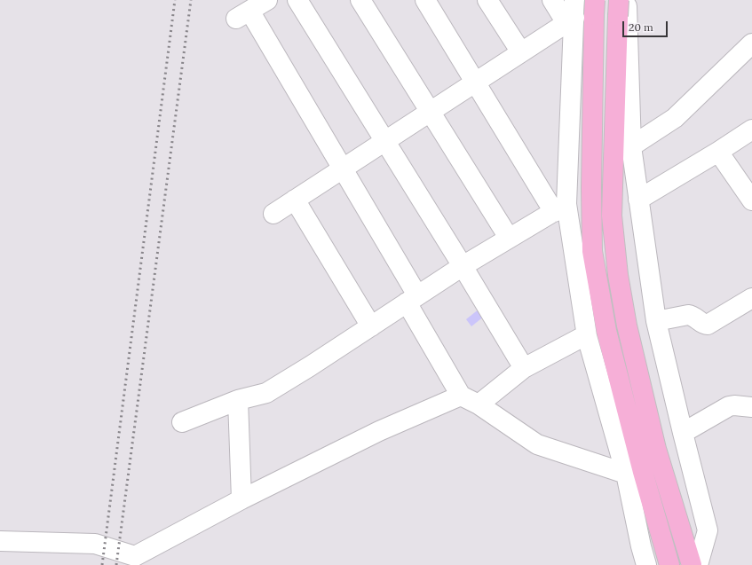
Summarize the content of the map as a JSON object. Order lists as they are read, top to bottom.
{
  "scale_bar": "20 m"
}
